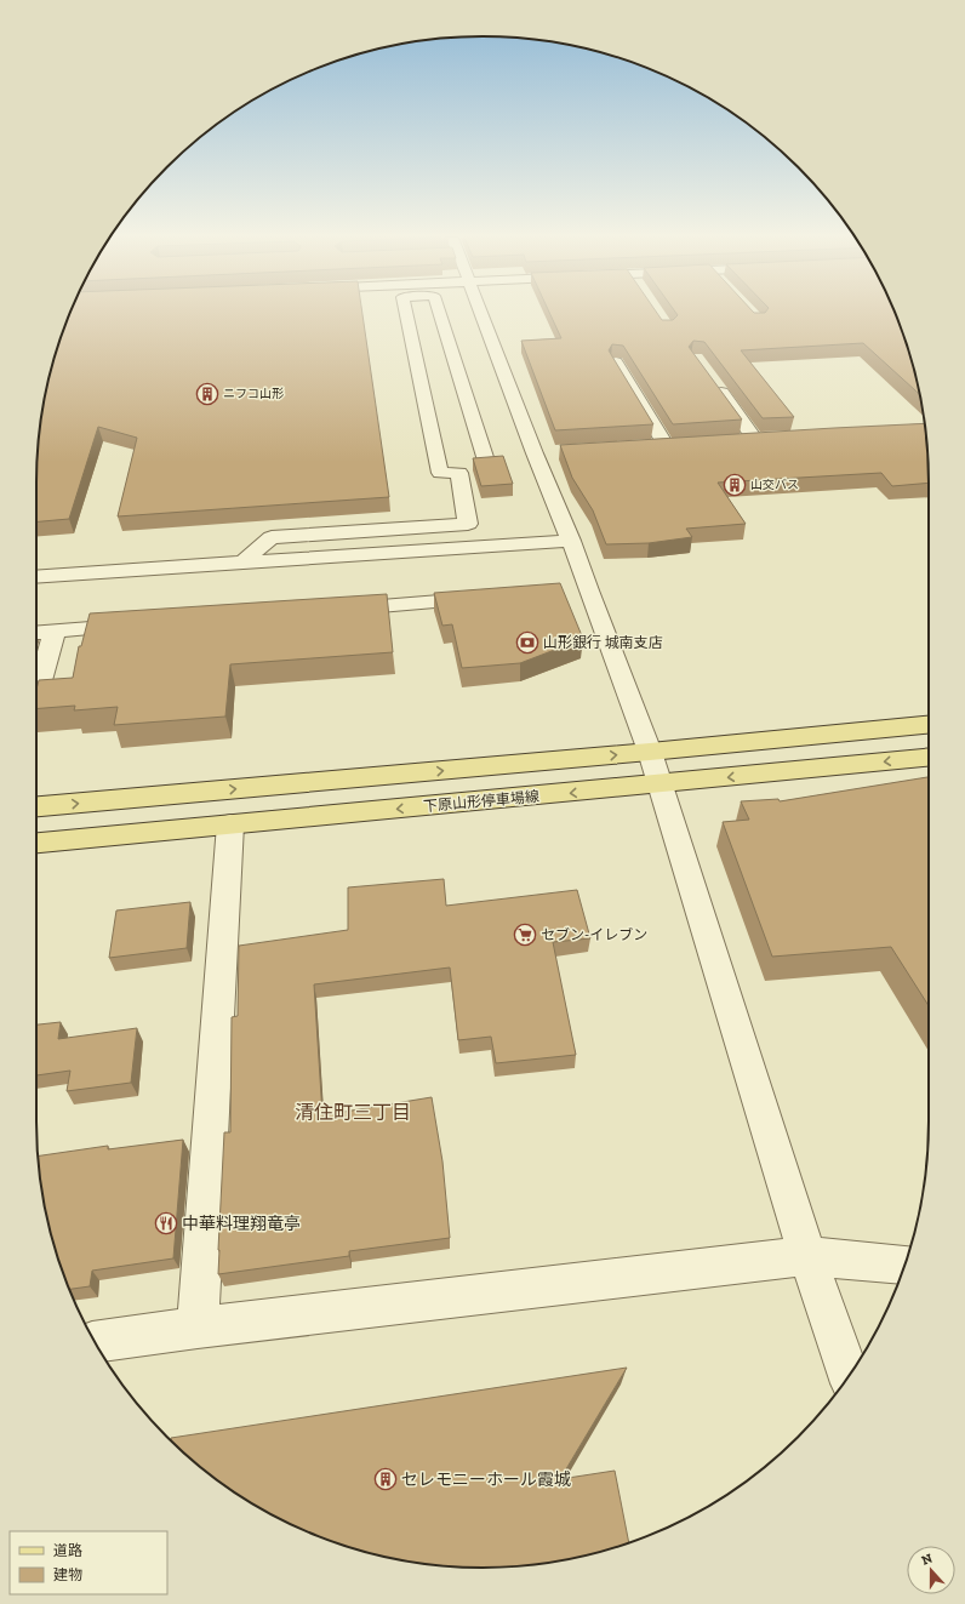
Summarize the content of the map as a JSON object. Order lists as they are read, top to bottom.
{
  "streets": {
    "main road": ["下原山形停車場線"]
  },
  "districts": ["清住町三丁目"],
  "places": {
    "building": ["ニフコ山形", "山交バス", "セレモニーホール霞城"],
    "bank": ["山形銀行 城南支店"],
    "supermarket": ["セブン-イレブン"],
    "restaurant": ["中華料理翔竜亭"]
  },
  "legend": ["道路", "建物"],
  "north": "top"
}
